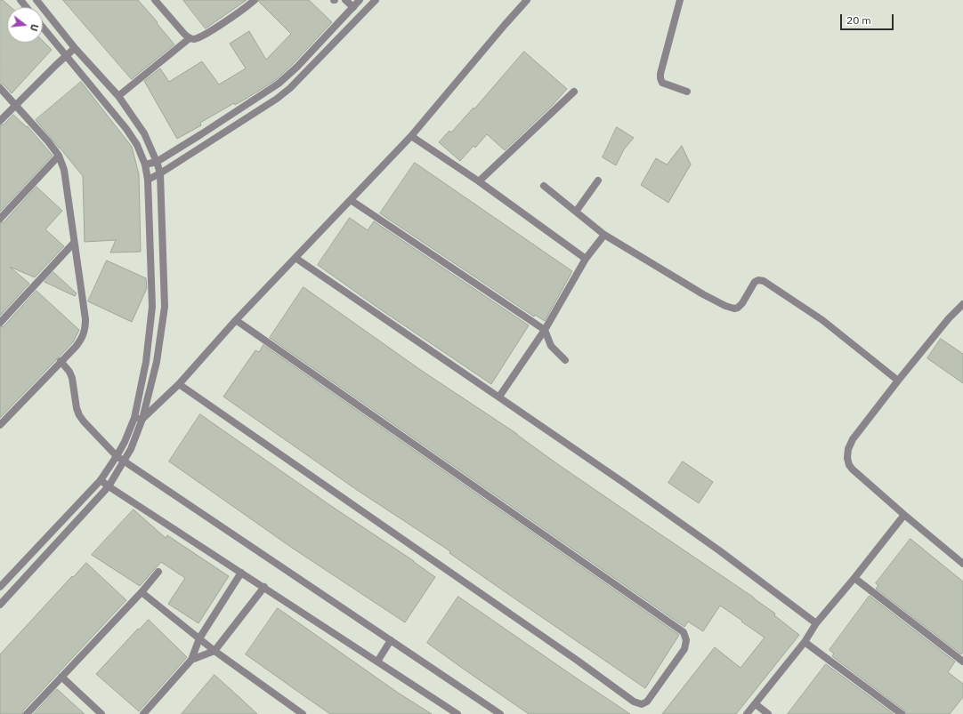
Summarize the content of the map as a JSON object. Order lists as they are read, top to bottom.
{
  "scale_bar": "20 m",
  "north": "right"
}
